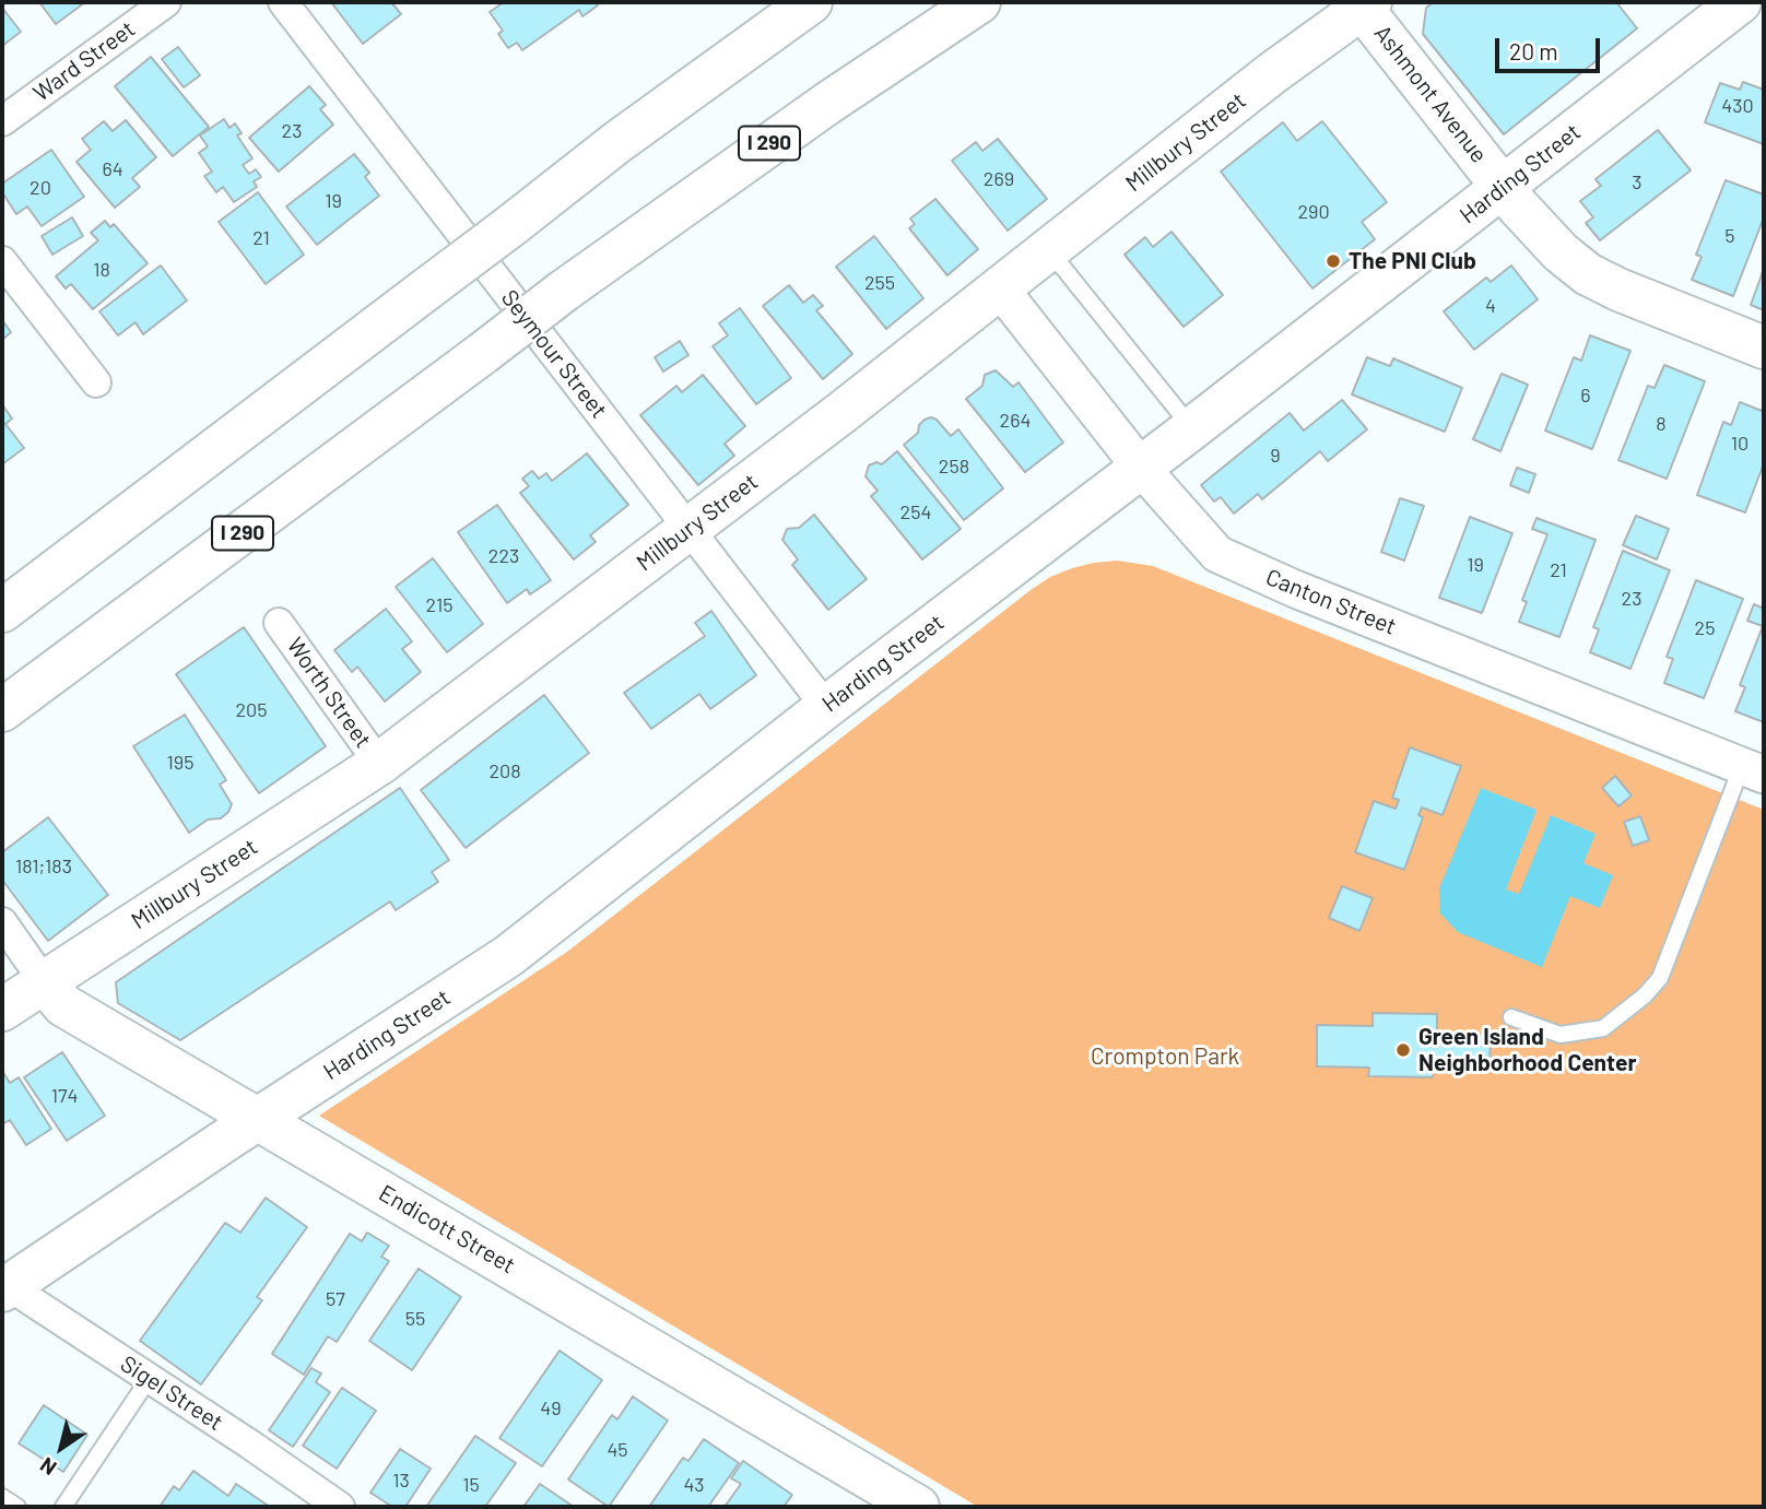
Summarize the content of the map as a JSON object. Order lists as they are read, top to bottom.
{
  "streets": {
    "main road": [
      "Ashmont Avenue",
      "Millbury Street",
      "I 290",
      "Harding Street",
      "Endicott Street"
    ],
    "street": [
      "Ward Street",
      "Seymour Street",
      "Canton Street",
      "Worth Street",
      "Sigel Street"
    ]
  },
  "crossings": [
    ["Ashmont Avenue", "Millbury Street"],
    ["Ashmont Avenue", "Harding Street"],
    ["Millbury Street", "Seymour Street"],
    ["Millbury Street", "Canton Street"],
    ["Millbury Street", "Worth Street"],
    ["Millbury Street", "Endicott Street"],
    ["Harding Street", "Seymour Street"],
    ["Harding Street", "Canton Street"],
    ["Harding Street", "Endicott Street"],
    ["Harding Street", "Sigel Street"]
  ],
  "parks": ["Crompton Park"],
  "places": ["The PNI Club", "Green Island Neighborhood Center"],
  "house_numbers": [
    "430",
    "23",
    "64",
    "269",
    "3",
    "20",
    "19",
    "290",
    "5",
    "21",
    "18",
    "255",
    "4",
    "6",
    "264",
    "8",
    "10",
    "9",
    "258",
    "254",
    "223",
    "19",
    "21",
    "23",
    "215",
    "25",
    "205",
    "195",
    "208",
    "181;183",
    "174",
    "57",
    "55",
    "49",
    "45",
    "13",
    "15",
    "43"
  ],
  "scale_bar": "20 m",
  "north": "bottom left"
}
